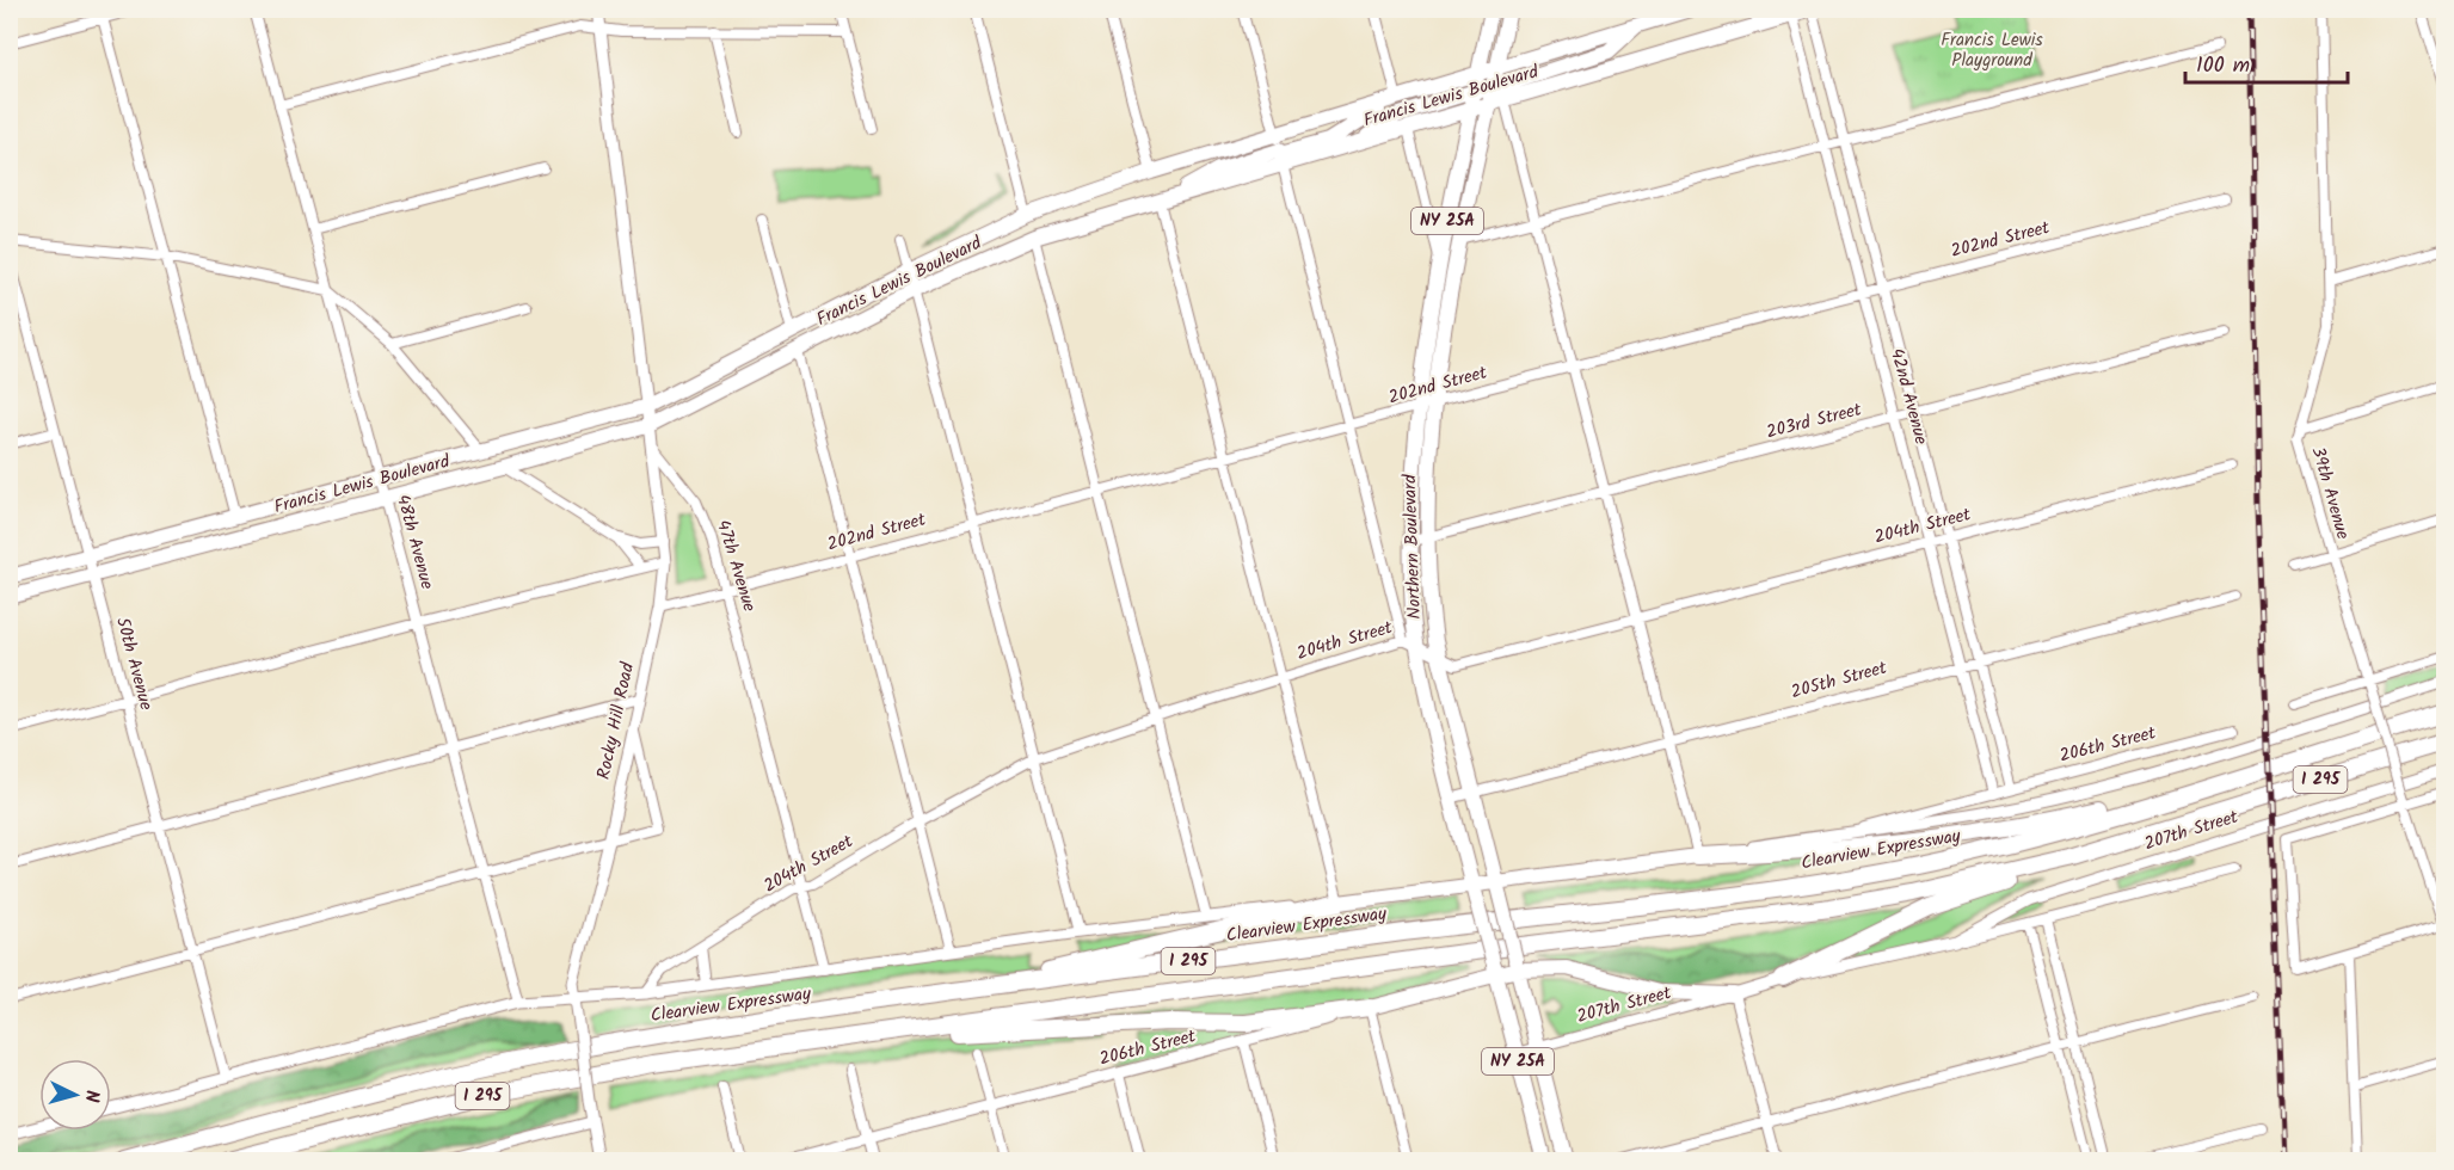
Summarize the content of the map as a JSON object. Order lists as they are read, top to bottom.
{
  "streets": {
    "highway": ["I 295", "Clearview Expressway"],
    "main road": [
      "Francis Lewis Boulevard",
      "NY 25A",
      "Northern Boulevard",
      "206th Street"
    ],
    "street": [
      "202nd Street",
      "42nd Avenue",
      "203rd Street",
      "39th Avenue",
      "204th Street",
      "48th Avenue",
      "47th Avenue",
      "50th Avenue",
      "205th Street",
      "Rocky Hill Road",
      "207th Street"
    ]
  },
  "crossings": [
    ["Francis Lewis Boulevard", "42nd Avenue"],
    ["Francis Lewis Boulevard", "48th Avenue"],
    ["Francis Lewis Boulevard", "Northern Boulevard"],
    ["Francis Lewis Boulevard", "50th Avenue"],
    ["202nd Street", "42nd Avenue"],
    ["202nd Street", "Northern Boulevard"],
    ["202nd Street", "47th Avenue"],
    ["202nd Street", "Rocky Hill Road"],
    ["42nd Avenue", "203rd Street"],
    ["42nd Avenue", "204th Street"],
    ["42nd Avenue", "205th Street"],
    ["42nd Avenue", "206th Street"],
    ["42nd Avenue", "Clearview Expressway"],
    ["203rd Street", "Northern Boulevard"],
    ["204th Street", "Northern Boulevard"],
    ["204th Street", "47th Avenue"],
    ["204th Street", "Clearview Expressway"],
    ["48th Avenue", "Clearview Expressway"],
    ["Northern Boulevard", "205th Street"],
    ["Northern Boulevard", "206th Street"],
    ["Northern Boulevard", "207th Street"],
    ["Northern Boulevard", "Clearview Expressway"],
    ["47th Avenue", "Rocky Hill Road"],
    ["47th Avenue", "Clearview Expressway"],
    ["50th Avenue", "Clearview Expressway"],
    ["Rocky Hill Road", "Clearview Expressway"],
    ["206th Street", "207th Street"],
    ["206th Street", "Clearview Expressway"]
  ],
  "parks": ["Francis Lewis Playground"],
  "scale_bar": "100 m",
  "north": "right"
}
